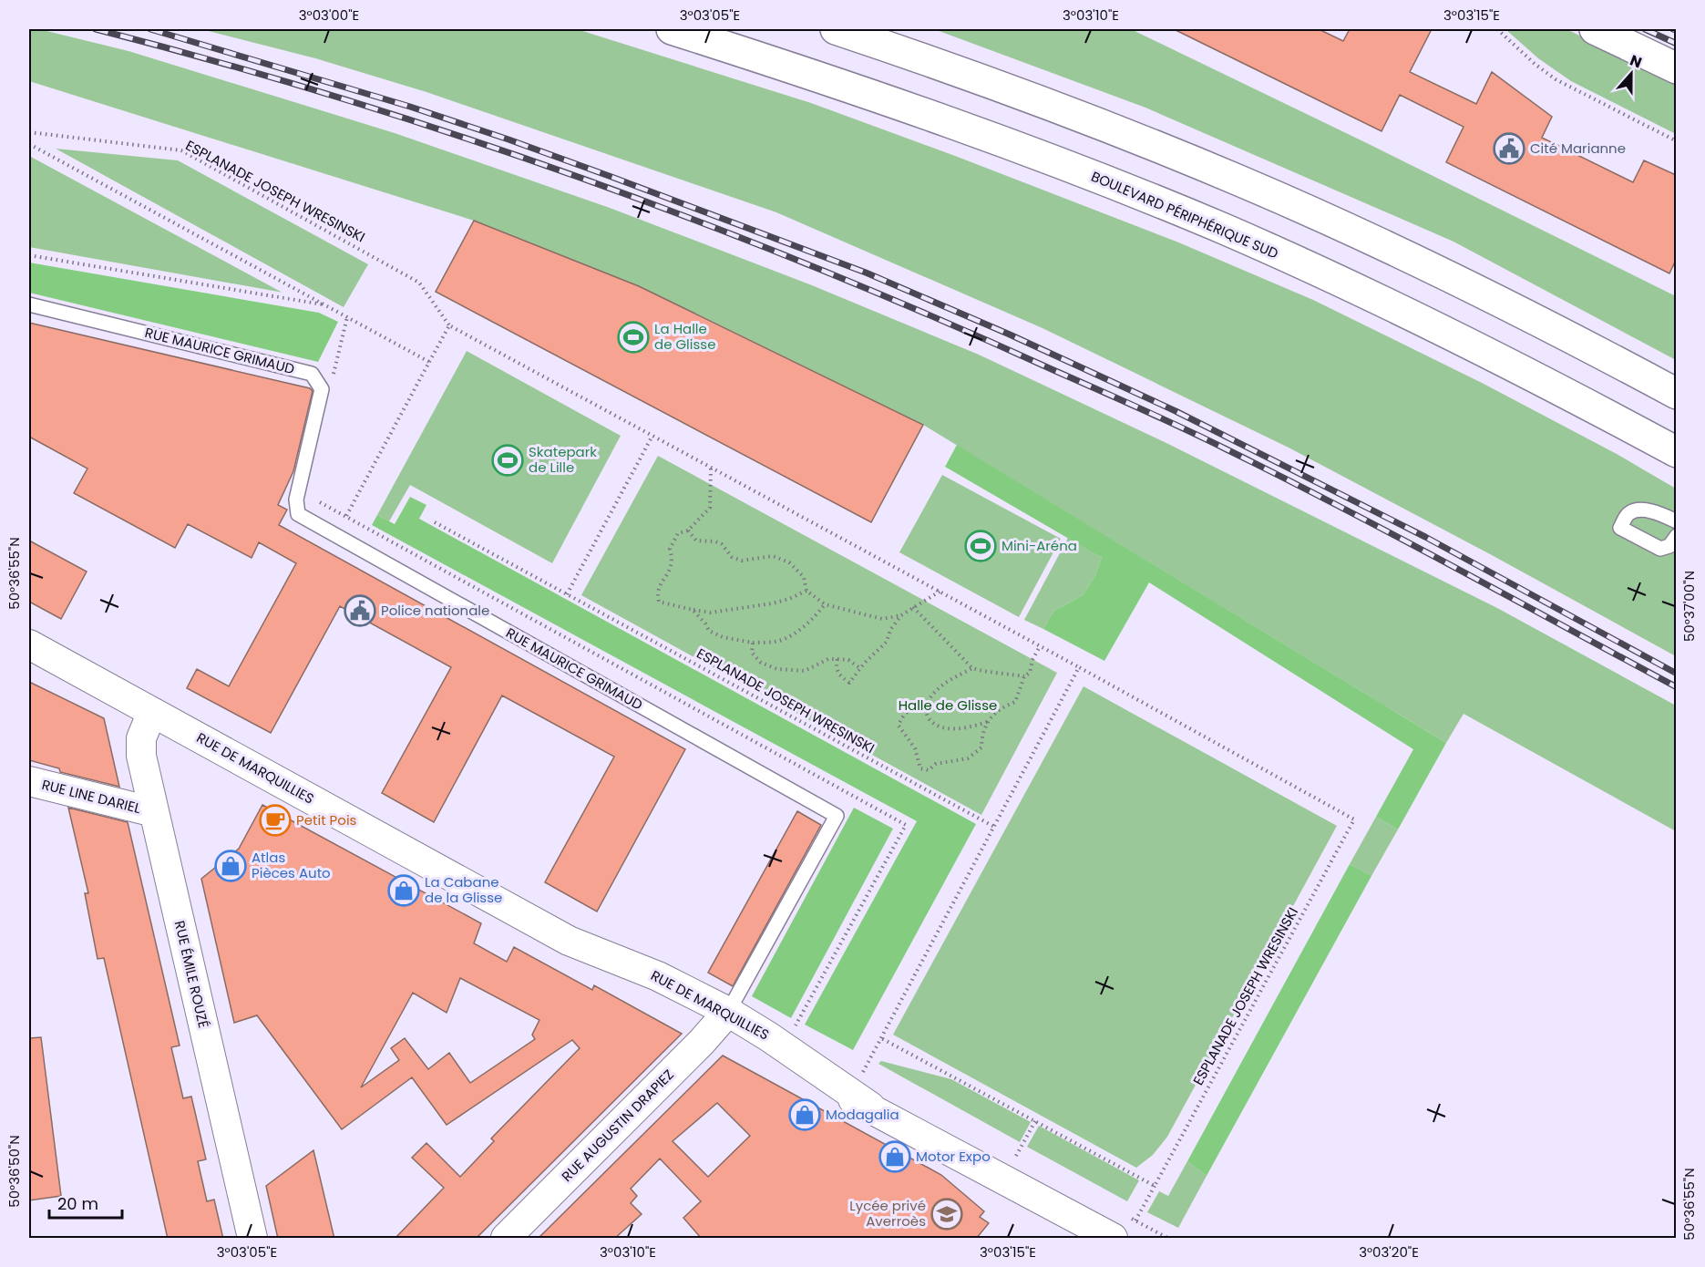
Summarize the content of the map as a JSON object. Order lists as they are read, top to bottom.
{
  "streets": {
    "main road": ["BOULEVARD PÉRIPHÉRIQUE SUD"],
    "street": [
      "RUE DE MARQUILLIES",
      "RUE LINE DARIEL",
      "RUE ÉMILE ROUZÉ",
      "RUE AUGUSTIN DRAPIEZ"
    ],
    "lane": ["RUE MAURICE GRIMAUD"],
    "path": ["ESPLANADE JOSEPH WRESINSKI"]
  },
  "crossings": [
    ["RUE MAURICE GRIMAUD", "RUE DE MARQUILLIES"],
    ["RUE MAURICE GRIMAUD", "RUE AUGUSTIN DRAPIEZ"],
    ["RUE DE MARQUILLIES", "RUE ÉMILE ROUZÉ"],
    ["RUE DE MARQUILLIES", "RUE AUGUSTIN DRAPIEZ"],
    ["RUE LINE DARIEL", "RUE ÉMILE ROUZÉ"]
  ],
  "parks": ["Halle de Glisse"],
  "places": {
    "public building": ["Cité Marianne", "Police nationale"],
    "sports": ["La Halle de Glisse", "Skatepark de Lille", "Mini-Aréna"],
    "cafe": ["Petit Pois"],
    "shop": [
      "Atlas Pièces Auto",
      "La Cabane de la Glisse",
      "Modagalia",
      "Motor Expo"
    ],
    "school or university": ["Lycée privé Averroès"]
  },
  "scale_bar": "20 m",
  "north": "top",
  "coordinates": [
    "3°03'00\"E",
    "3°03'05\"E",
    "3°03'10\"E",
    "3°03'15\"E",
    "50°36'55\"N",
    "50°37'00\"N",
    "50°36'50\"N",
    "3°03'20\"E"
  ]
}
